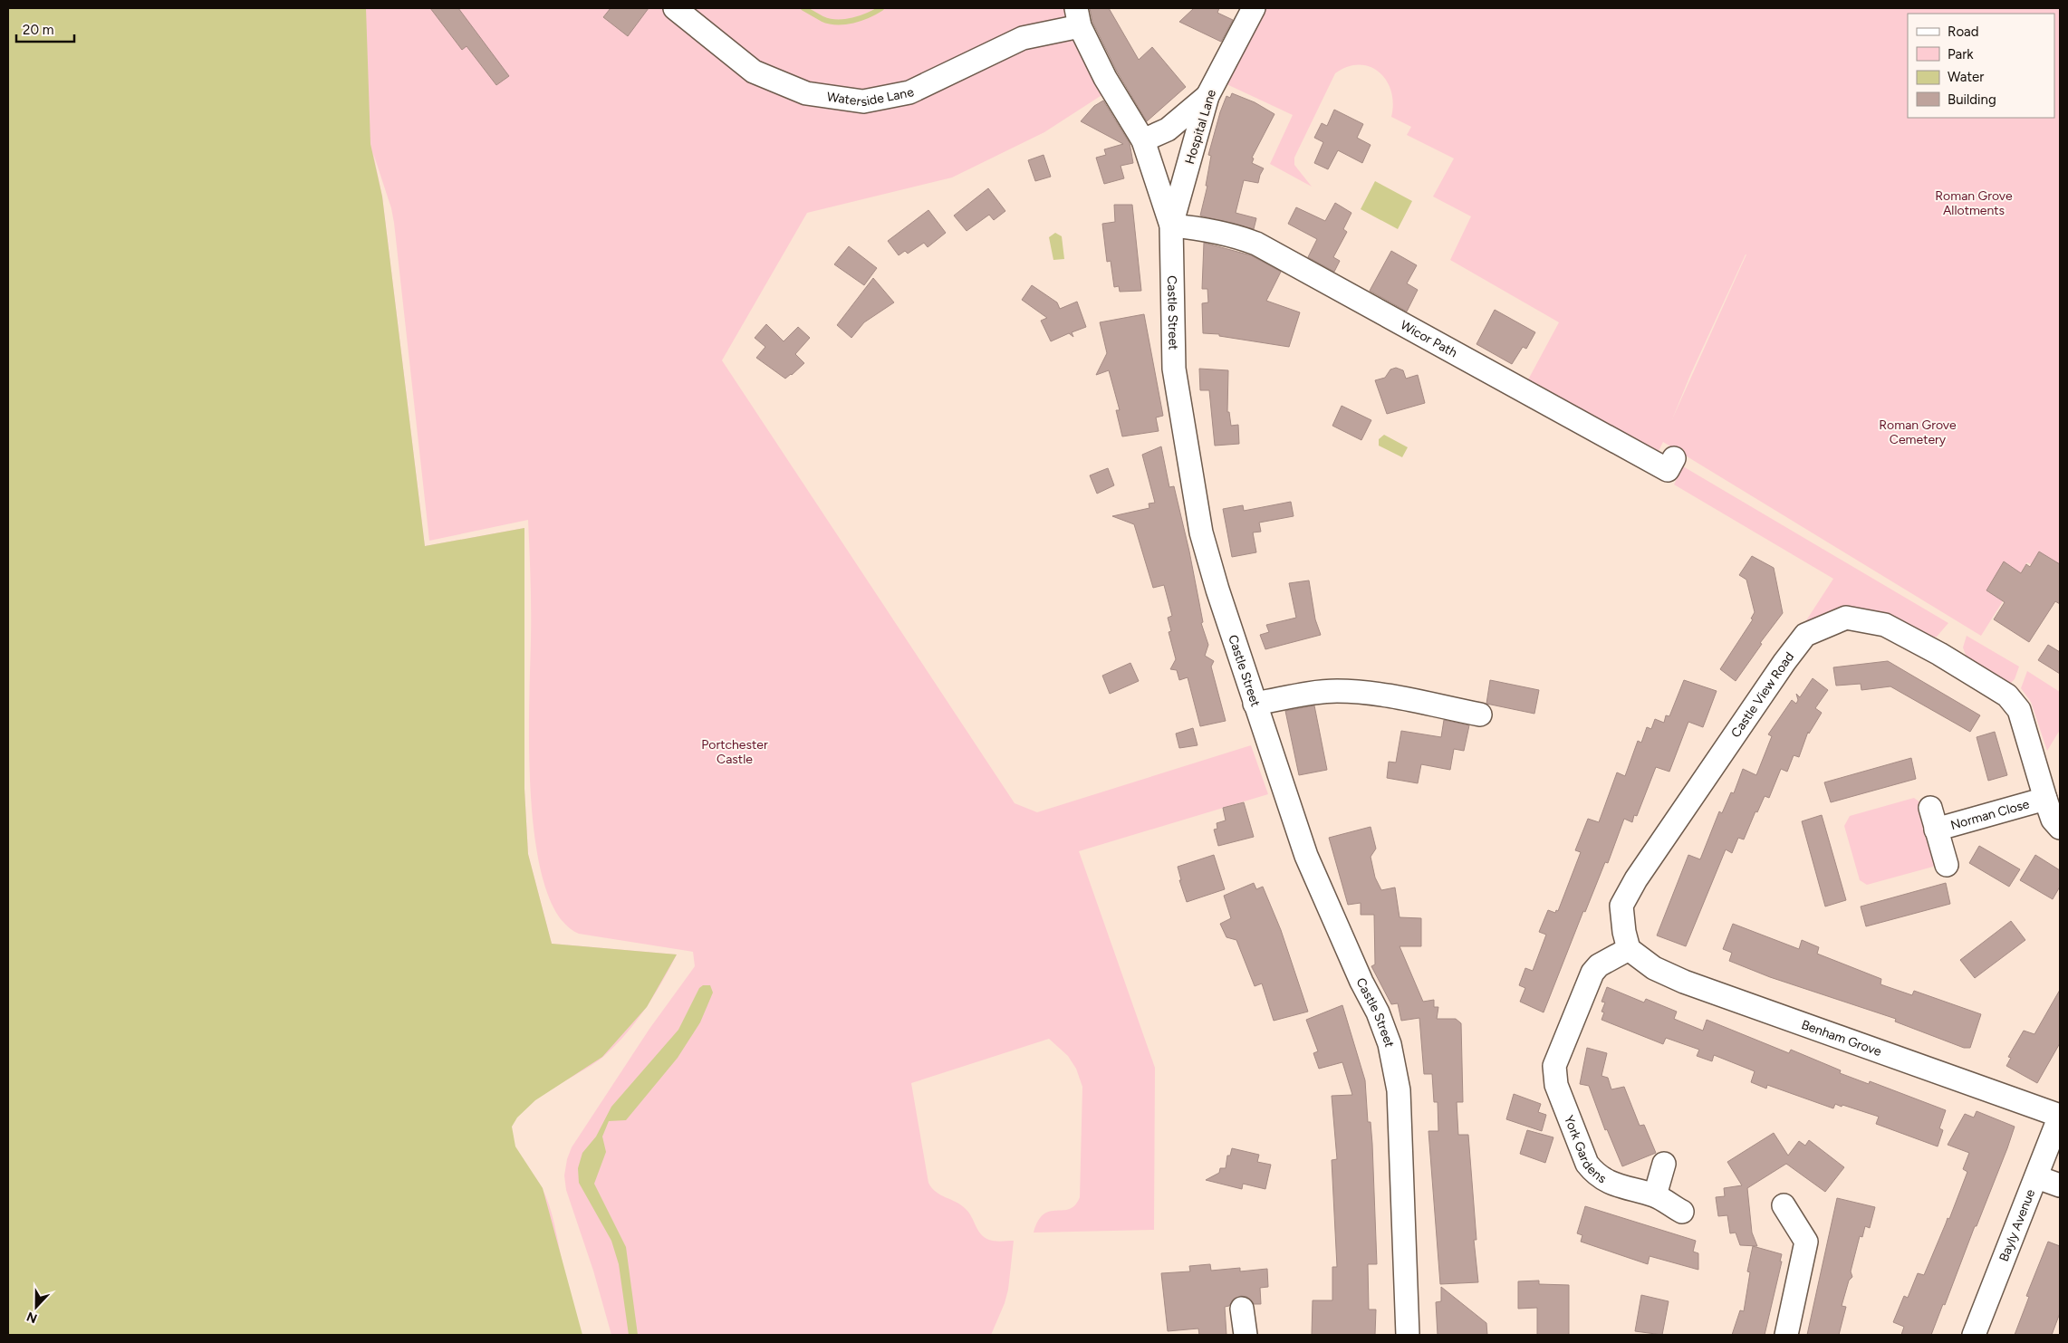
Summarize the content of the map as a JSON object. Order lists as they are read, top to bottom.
{
  "streets": {
    "street": [
      "Waterside Lane",
      "Hospital Lane",
      "Castle Street",
      "Wicor Path",
      "Castle View Road",
      "Norman Close",
      "Benham Grove",
      "York Gardens",
      "Bayly Avenue"
    ]
  },
  "crossings": [
    ["Waterside Lane", "Castle Street"],
    ["Hospital Lane", "Castle Street"],
    ["Hospital Lane", "Wicor Path"],
    ["Castle Street", "Wicor Path"],
    ["Castle View Road", "Norman Close"],
    ["Castle View Road", "Benham Grove"],
    ["Castle View Road", "York Gardens"],
    ["Benham Grove", "York Gardens"],
    ["Benham Grove", "Bayly Avenue"]
  ],
  "parks": ["Roman Grove Allotments", "Roman Grove Cemetery", "Portchester Castle"],
  "legend": [
    "Road",
    "Park",
    "Water",
    "Building"
  ],
  "scale_bar": "20 m",
  "north": "bottom"
}
